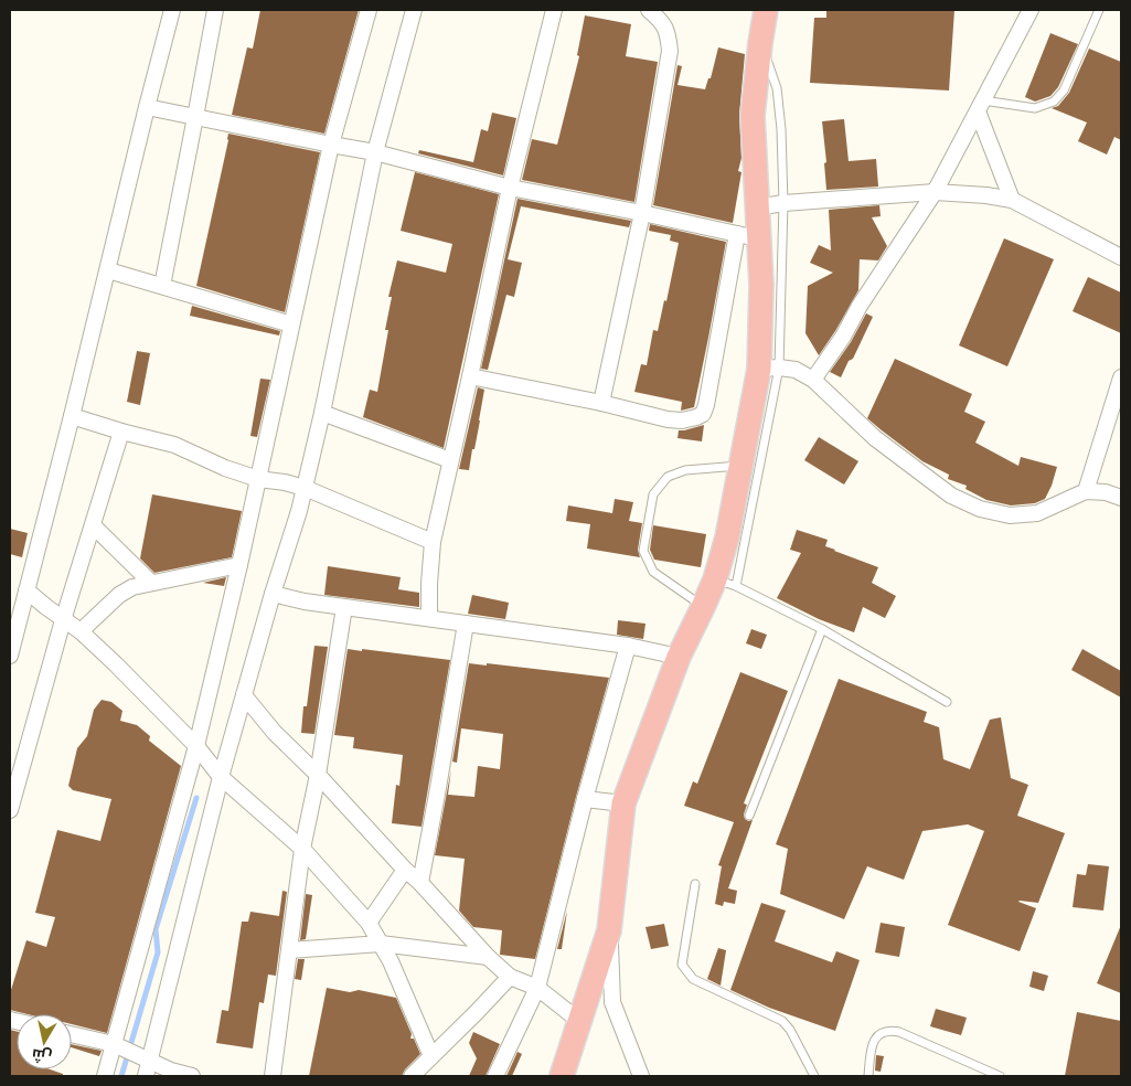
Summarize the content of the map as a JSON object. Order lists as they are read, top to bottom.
{
  "north": "bottom"
}
